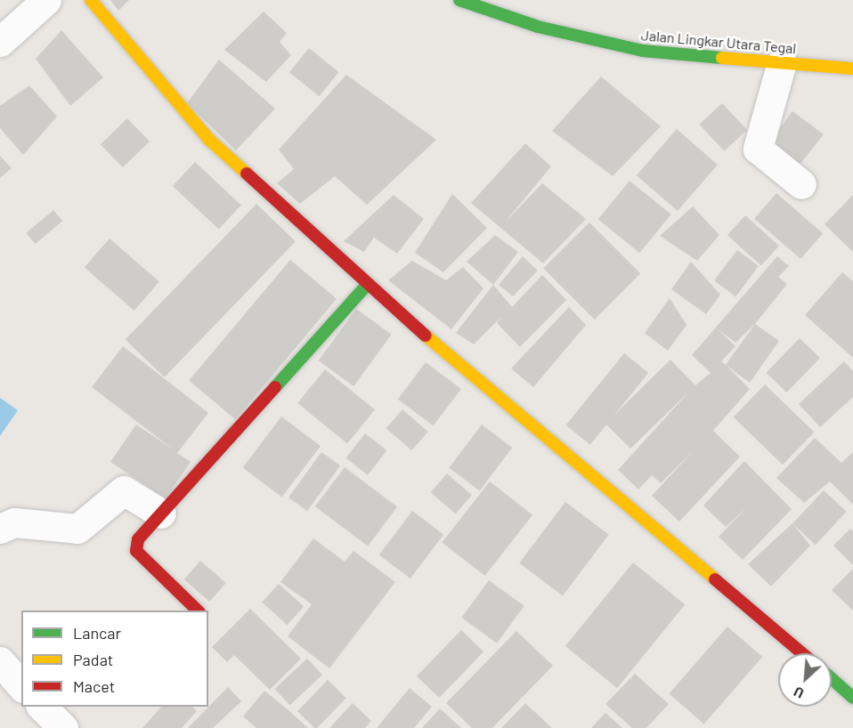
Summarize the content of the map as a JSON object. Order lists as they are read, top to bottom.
{
  "streets": {
    "main road": ["Jalan Lingkar Utara Tegal"]
  },
  "legend": ["Lancar", "Padat", "Macet"],
  "north": "bottom left"
}
